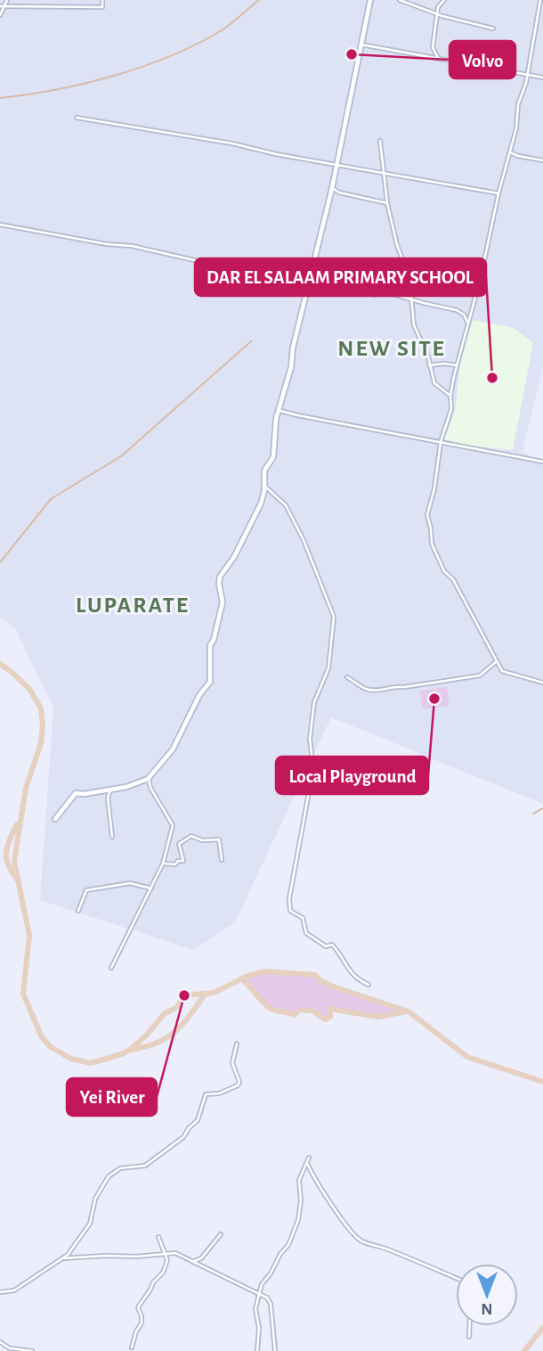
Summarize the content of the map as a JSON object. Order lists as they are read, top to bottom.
{
  "districts": ["NEW SITE", "LUPARATE"],
  "places": [
    "Volvo",
    "DAR EL SALAAM PRIMARY SCHOOL",
    "Local Playground",
    "Yei River"
  ],
  "north": "bottom"
}
